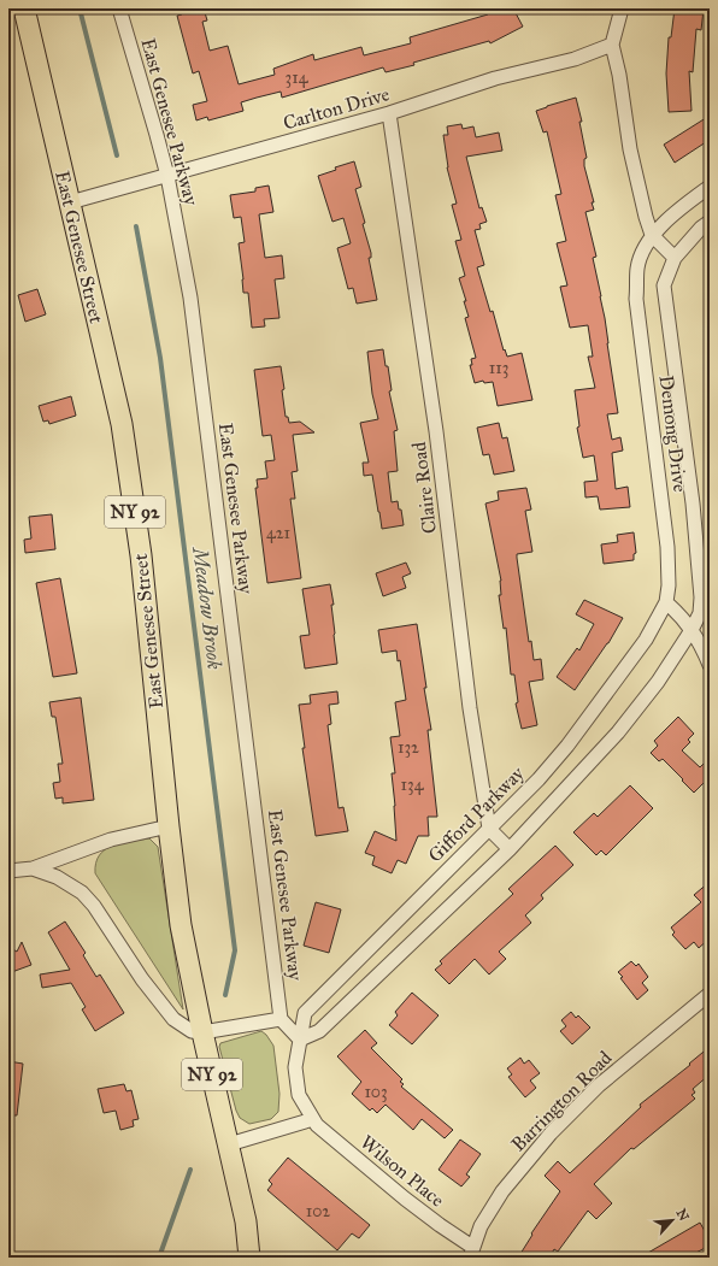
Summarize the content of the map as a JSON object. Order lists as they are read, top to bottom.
{
  "streets": {
    "main road": ["East Genesee Street", "NY 92"],
    "street": [
      "Carlton Drive",
      "East Genesee Parkway",
      "Demong Drive",
      "Claire Road",
      "Gifford Parkway",
      "Barrington Road",
      "Wilson Place"
    ]
  },
  "crossings": [
    ["Carlton Drive", "East Genesee Parkway"],
    ["Carlton Drive", "East Genesee Street"],
    ["Carlton Drive", "Claire Road"],
    ["Demong Drive", "Gifford Parkway"],
    ["Claire Road", "Gifford Parkway"],
    ["Gifford Parkway", "Wilson Place"],
    ["Barrington Road", "Wilson Place"]
  ],
  "water": ["Meadow Brook"],
  "house_numbers": [
    "314",
    "113",
    "421",
    "132",
    "134",
    "103",
    "102"
  ],
  "north": "top right"
}
